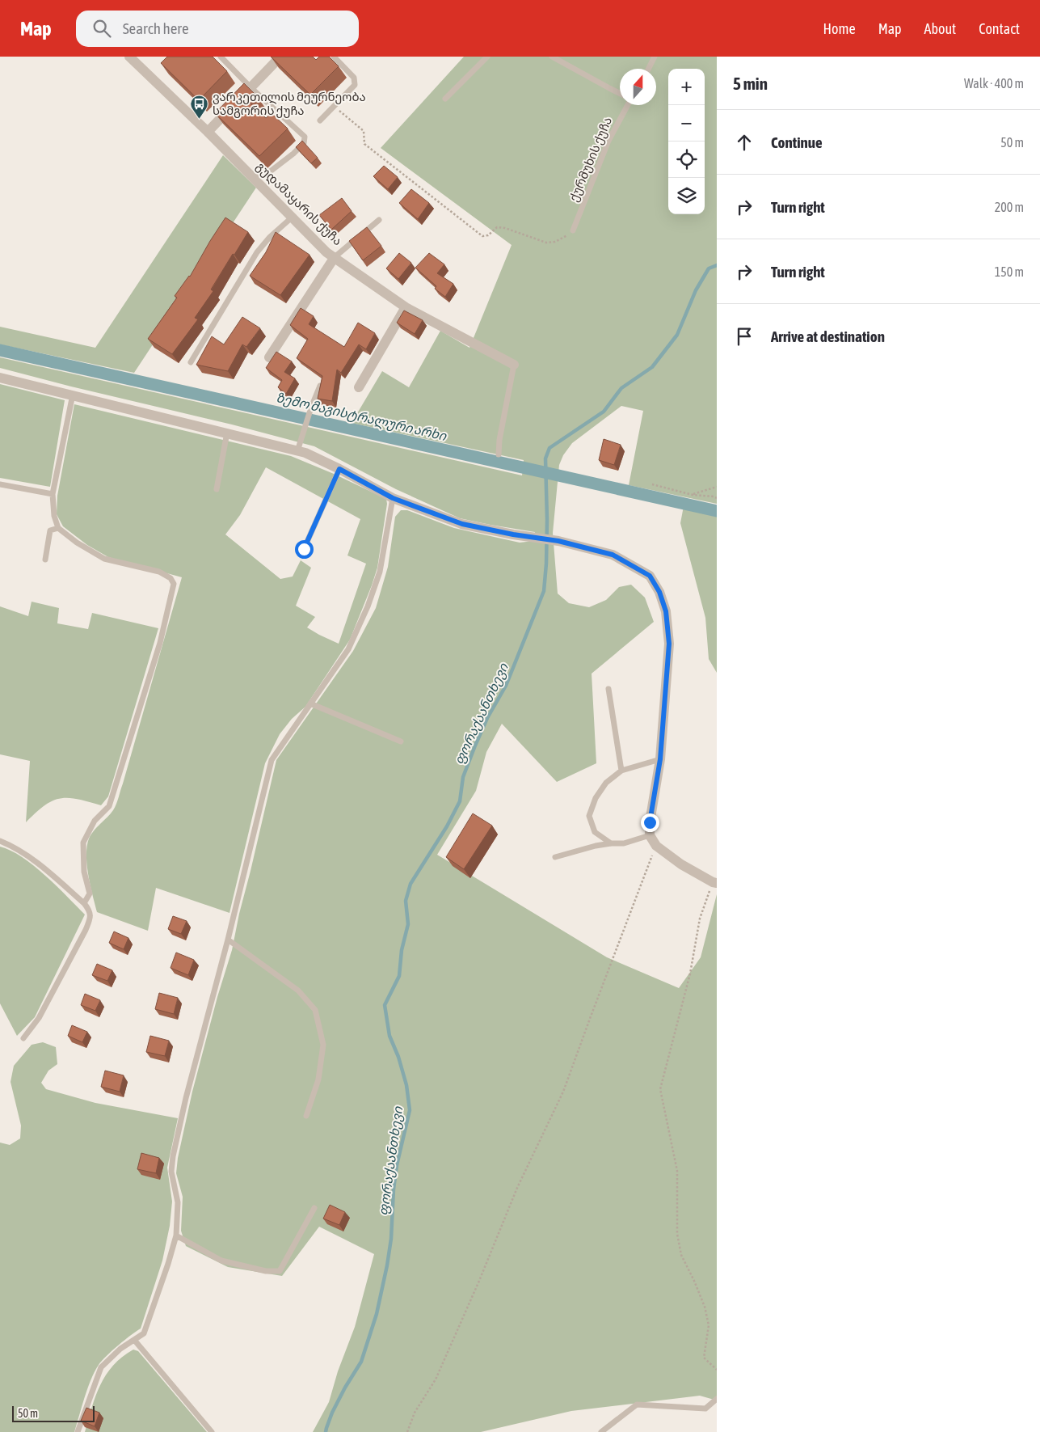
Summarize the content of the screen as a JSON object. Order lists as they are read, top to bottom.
{
  "streets": {
    "street": ["გუდამაყარის ქუჩა"],
    "lane": ["ქურმუხის ქუჩა"]
  },
  "water": ["ზემო მაგისტრალური არხი", "ფორაქაანთხევი"],
  "places": {
    "bus stop": ["ვარკეთილის მეურნეობა სამგორის ქუჩა"]
  },
  "scale_bar": "50 m",
  "north": "top",
  "page": {
    "header": "Map",
    "search": "Search here",
    "nav": [
      "Home",
      "Map",
      "About",
      "Contact"
    ],
    "heading": ["5 min", "Walk · 400 m"],
    "map_buttons": ["+", "−"],
    "list": [
      ["Continue", "50 m"],
      ["Turn right", "200 m"],
      ["Turn right", "150 m"],
      "Arrive at destination"
    ],
    "scale": "50 m"
  }
}
